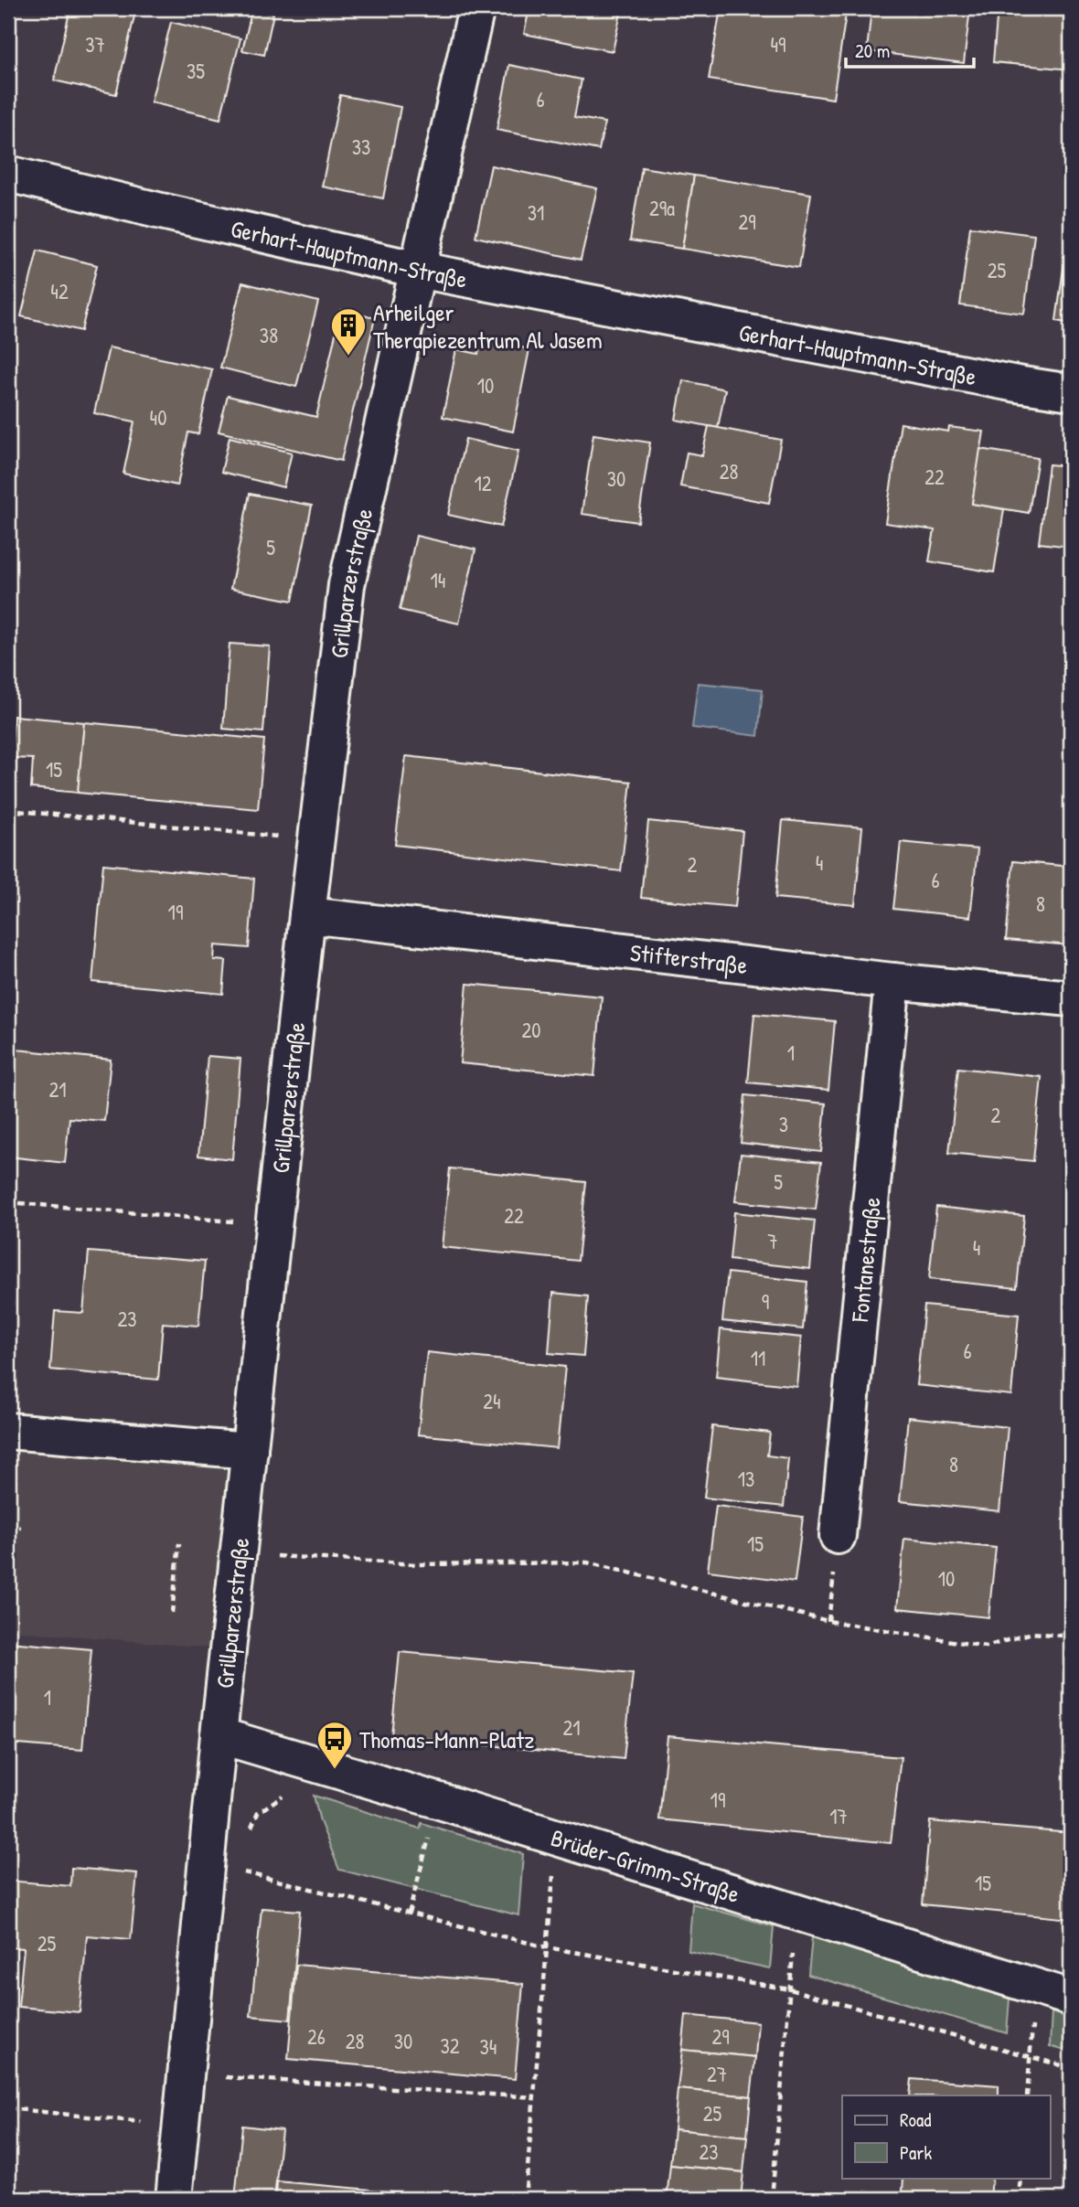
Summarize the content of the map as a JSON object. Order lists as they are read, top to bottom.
{
  "streets": {
    "street": [
      "Gerhart-Hauptmann-Straße",
      "Grillparzerstraße",
      "Stifterstraße",
      "Fontanestraße",
      "Brüder-Grimm-Straße"
    ]
  },
  "crossings": [
    ["Gerhart-Hauptmann-Straße", "Grillparzerstraße"],
    ["Grillparzerstraße", "Stifterstraße"],
    ["Grillparzerstraße", "Brüder-Grimm-Straße"],
    ["Stifterstraße", "Fontanestraße"]
  ],
  "places": {
    "building": ["Arheilger Therapiezentrum Al Jasem"],
    "bus stop": ["Thomas-Mann-Platz"]
  },
  "house_numbers": [
    "37",
    "49",
    "35",
    "6",
    "33",
    "29a",
    "31",
    "29",
    "25",
    "42",
    "38",
    "10",
    "40",
    "28",
    "22",
    "30",
    "12",
    "5",
    "14",
    "15",
    "4",
    "2",
    "6",
    "8",
    "19",
    "20",
    "1",
    "21",
    "2",
    "3",
    "5",
    "22",
    "7",
    "4",
    "9",
    "23",
    "6",
    "11",
    "24",
    "8",
    "13",
    "15",
    "10",
    "1",
    "21",
    "19",
    "17",
    "15",
    "25",
    "26",
    "29",
    "28",
    "30",
    "32",
    "34",
    "27",
    "25",
    "23"
  ],
  "legend": ["Road", "Park"],
  "scale_bar": "20 m"
}
